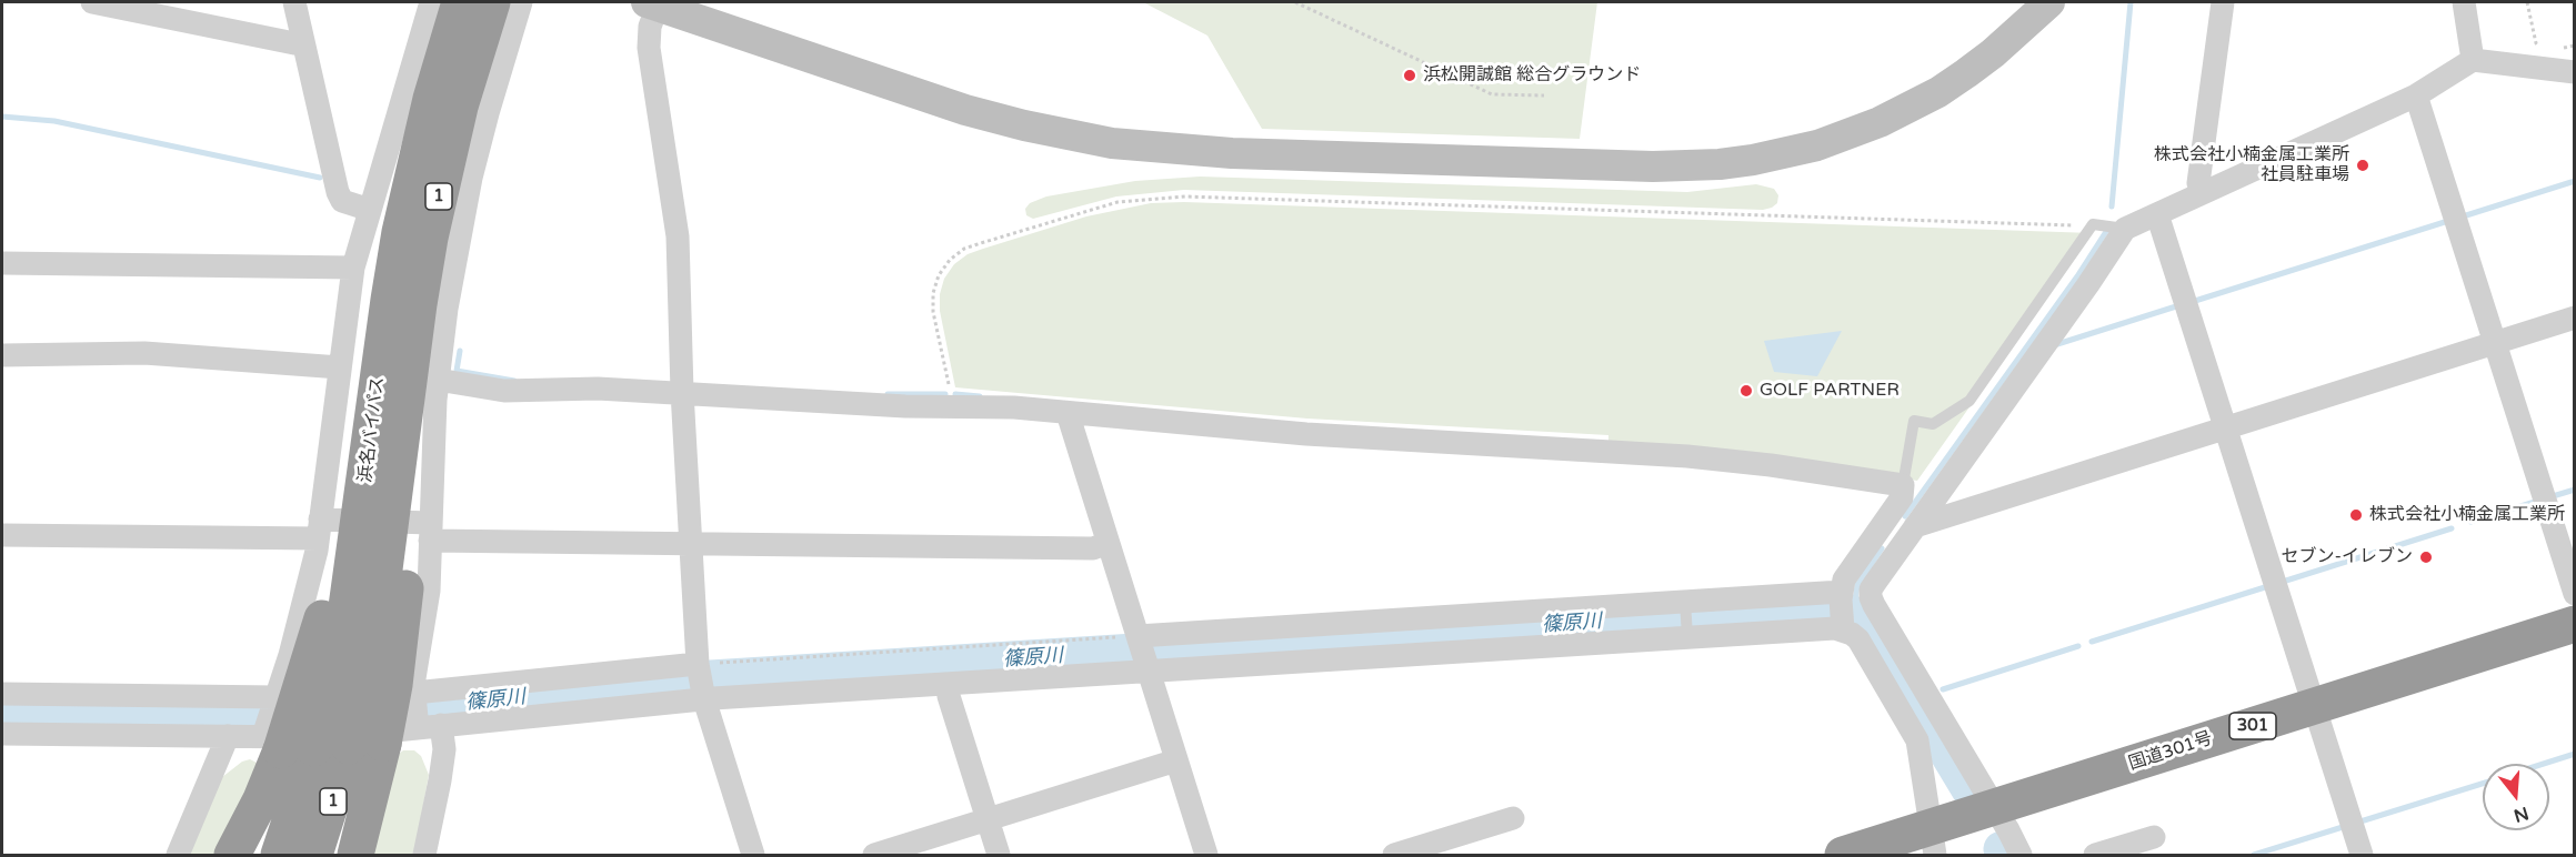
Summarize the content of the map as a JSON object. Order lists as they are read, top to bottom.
{
  "streets": {
    "highway": [
      "1",
      "浜名バイパス",
      "301",
      "国道301号"
    ]
  },
  "water": ["篠原川"],
  "places": [
    "浜松開誠館 総合グラウンド",
    "株式会社小楠金属工業所 社員駐車場",
    "GOLF PARTNER",
    "株式会社小楠金属工業所",
    "セブン-イレブン"
  ],
  "north": "bottom"
}
